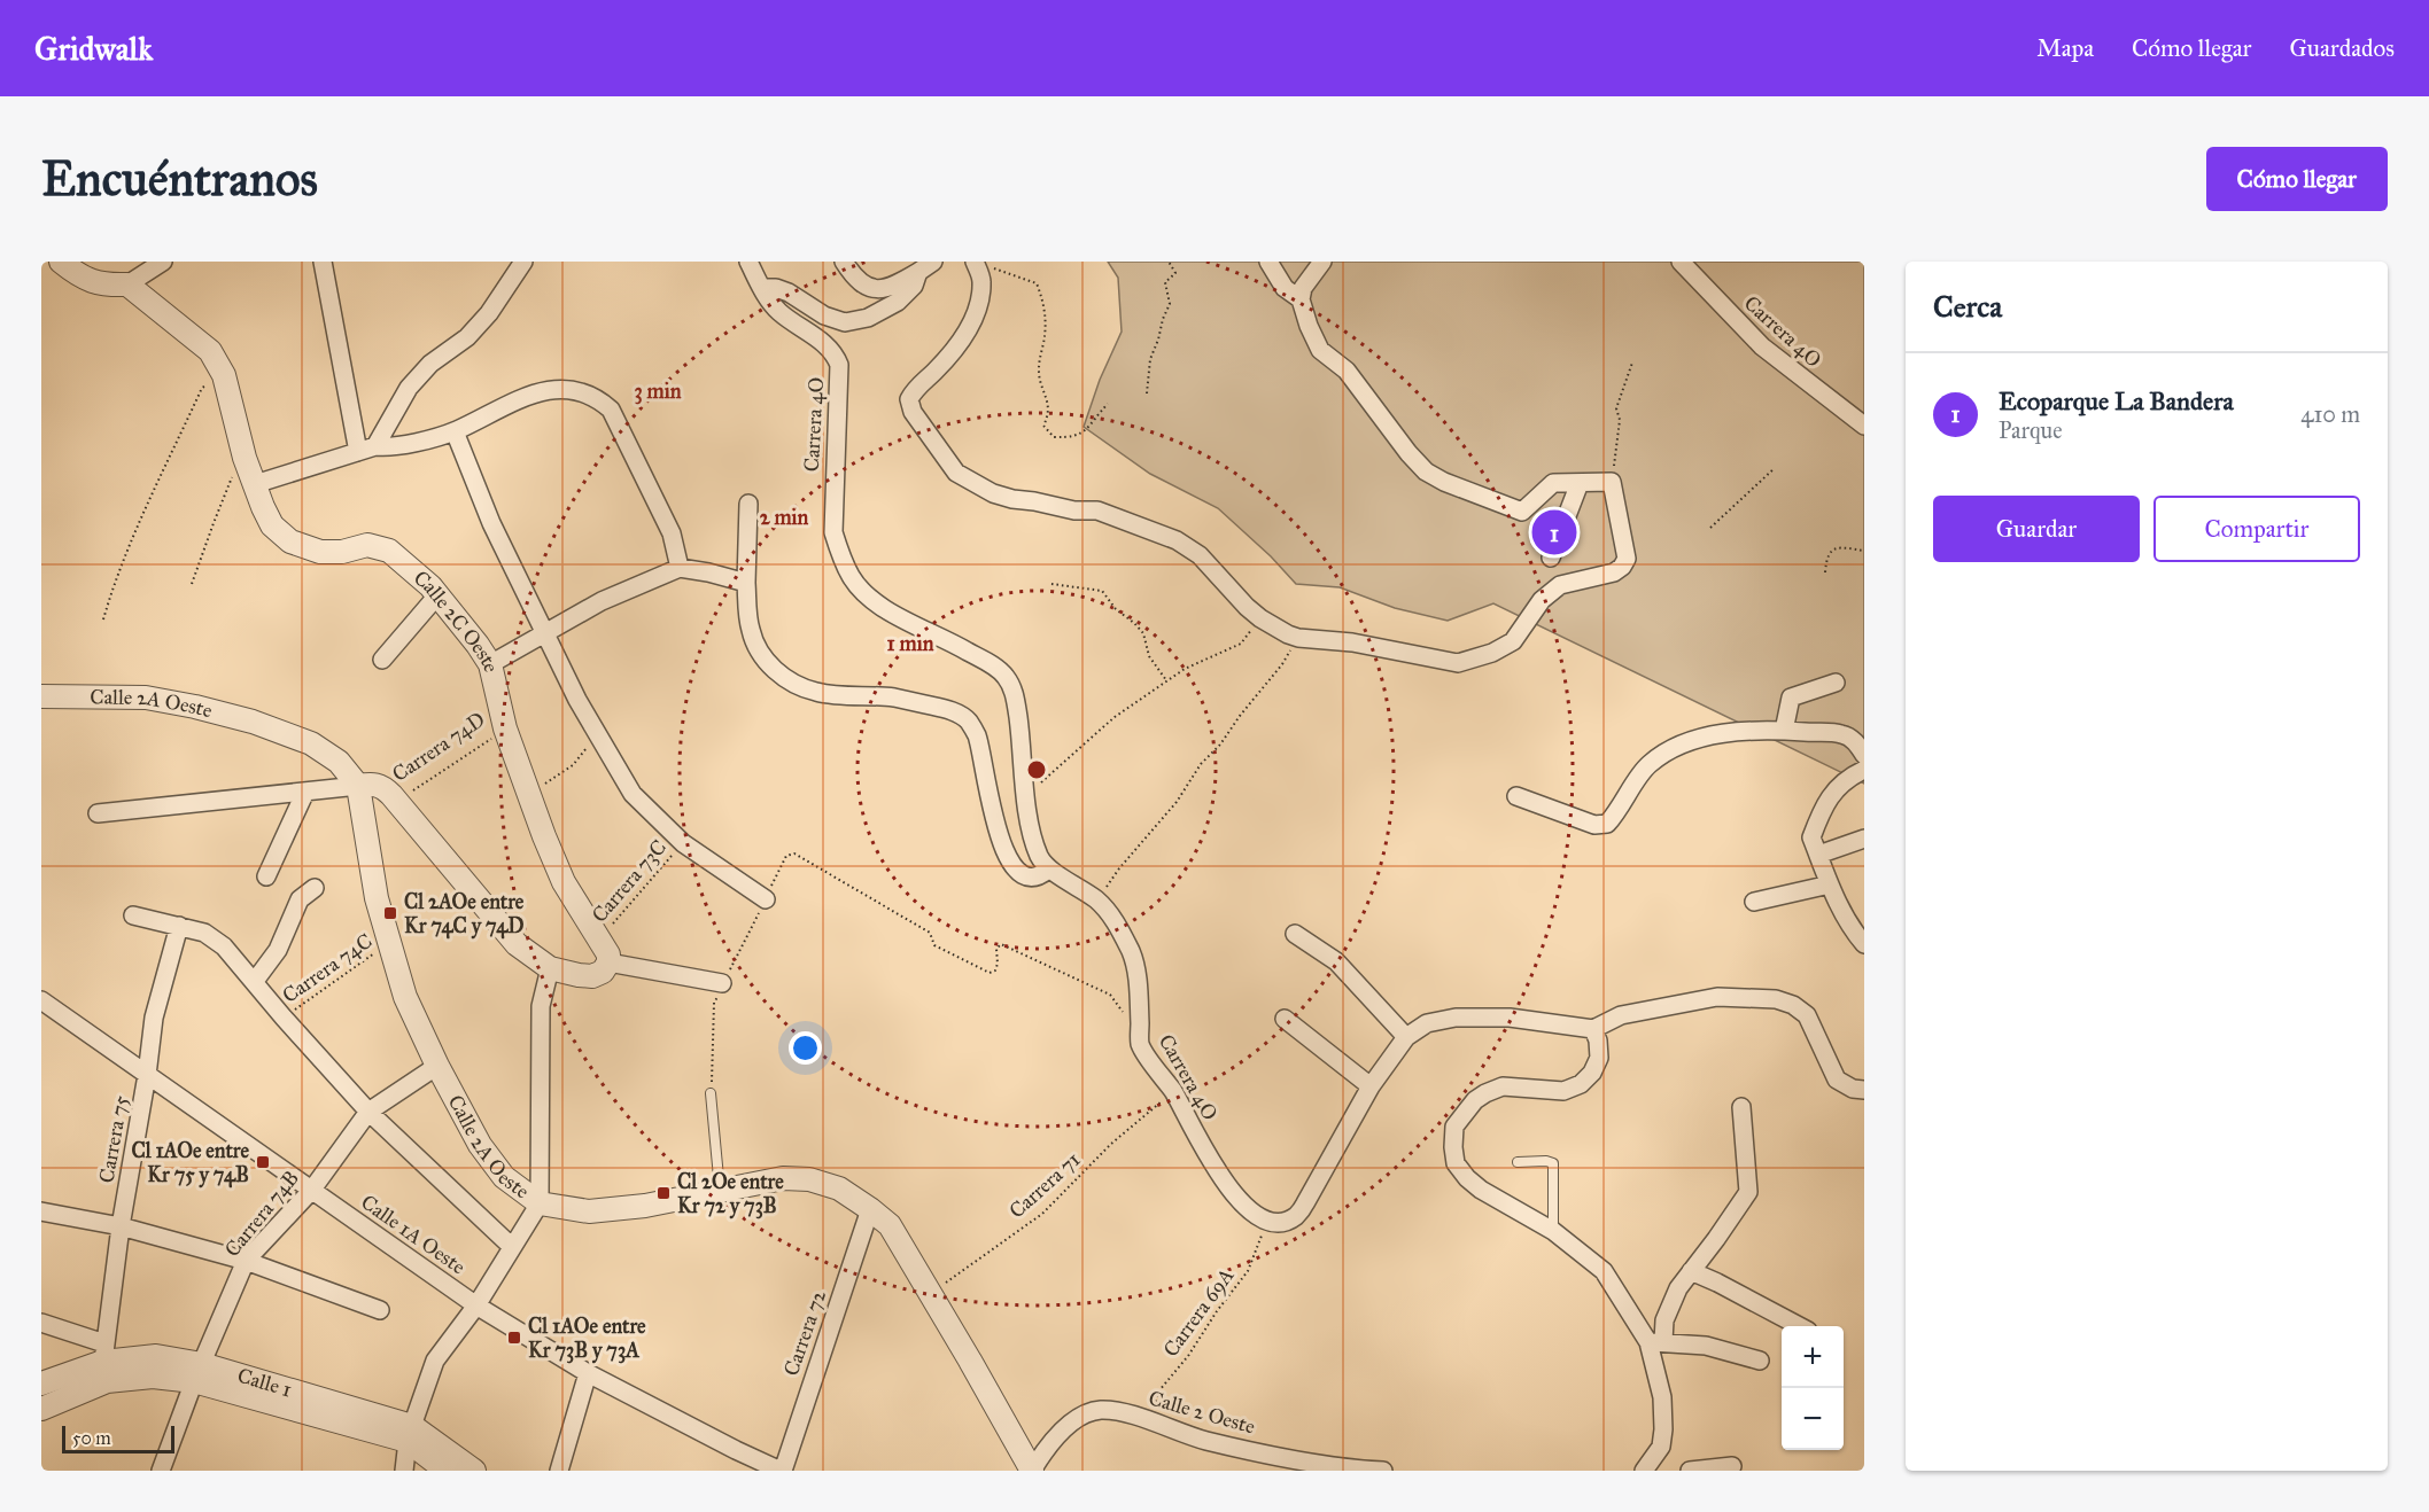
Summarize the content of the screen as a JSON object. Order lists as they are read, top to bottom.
{
  "streets": {
    "street": [
      "Carrera 4O",
      "Calle 2C Oeste",
      "Calle 2A Oeste",
      "Carrera 75",
      "Carrera 74B",
      "Calle 1A Oeste",
      "Carrera 72",
      "Calle 1",
      "Calle 2 Oeste"
    ],
    "path": [
      "Carrera 74D",
      "Carrera 73C",
      "Carrera 74C",
      "Carrera 71",
      "Carrera 69A"
    ]
  },
  "crossings": [
    ["Carrera 4O", "Carrera 71"],
    ["Carrera 4O", "Carrera 69A"],
    ["Calle 2C Oeste", "Carrera 74D"],
    ["Calle 2C Oeste", "Carrera 73C"],
    ["Calle 2A Oeste", "Carrera 74C"],
    ["Calle 2A Oeste", "Carrera 71"],
    ["Calle 2A Oeste", "Carrera 74B"],
    ["Calle 2A Oeste", "Carrera 72"],
    ["Calle 2A Oeste", "Calle 2 Oeste"],
    ["Carrera 75", "Calle 1A Oeste"],
    ["Carrera 75", "Calle 1"],
    ["Carrera 74B", "Calle 1A Oeste"],
    ["Carrera 74B", "Calle 1"],
    ["Calle 1A Oeste", "Carrera 72"],
    ["Carrera 69A", "Calle 2 Oeste"]
  ],
  "places": {
    "transit": [
      "Cl 2AOe entre Kr 74C y 74D",
      "Cl 1AOe entre Kr 75 y 74B",
      "Cl 2Oe entre Kr 72 y 73B",
      "Cl 1AOe entre Kr 73B y 73A"
    ]
  },
  "scale_bar": "50 m",
  "page": {
    "header": "Gridwalk",
    "nav": ["Mapa", "Cómo llegar", "Guardados"],
    "buttons": [
      "Cómo llegar",
      ["Guardar", "Compartir"]
    ],
    "title": "Encuéntranos",
    "heading": "Cerca",
    "list": [
      {
        "mark": "1",
        "name": "Ecoparque La Bandera",
        "note": "Parque",
        "value": "410 m"
      }
    ],
    "pins": "1",
    "map_buttons": ["+", "−"],
    "scale": "50 m"
  },
  "rings": ["3 min", "2 min", "1 min"]
}
